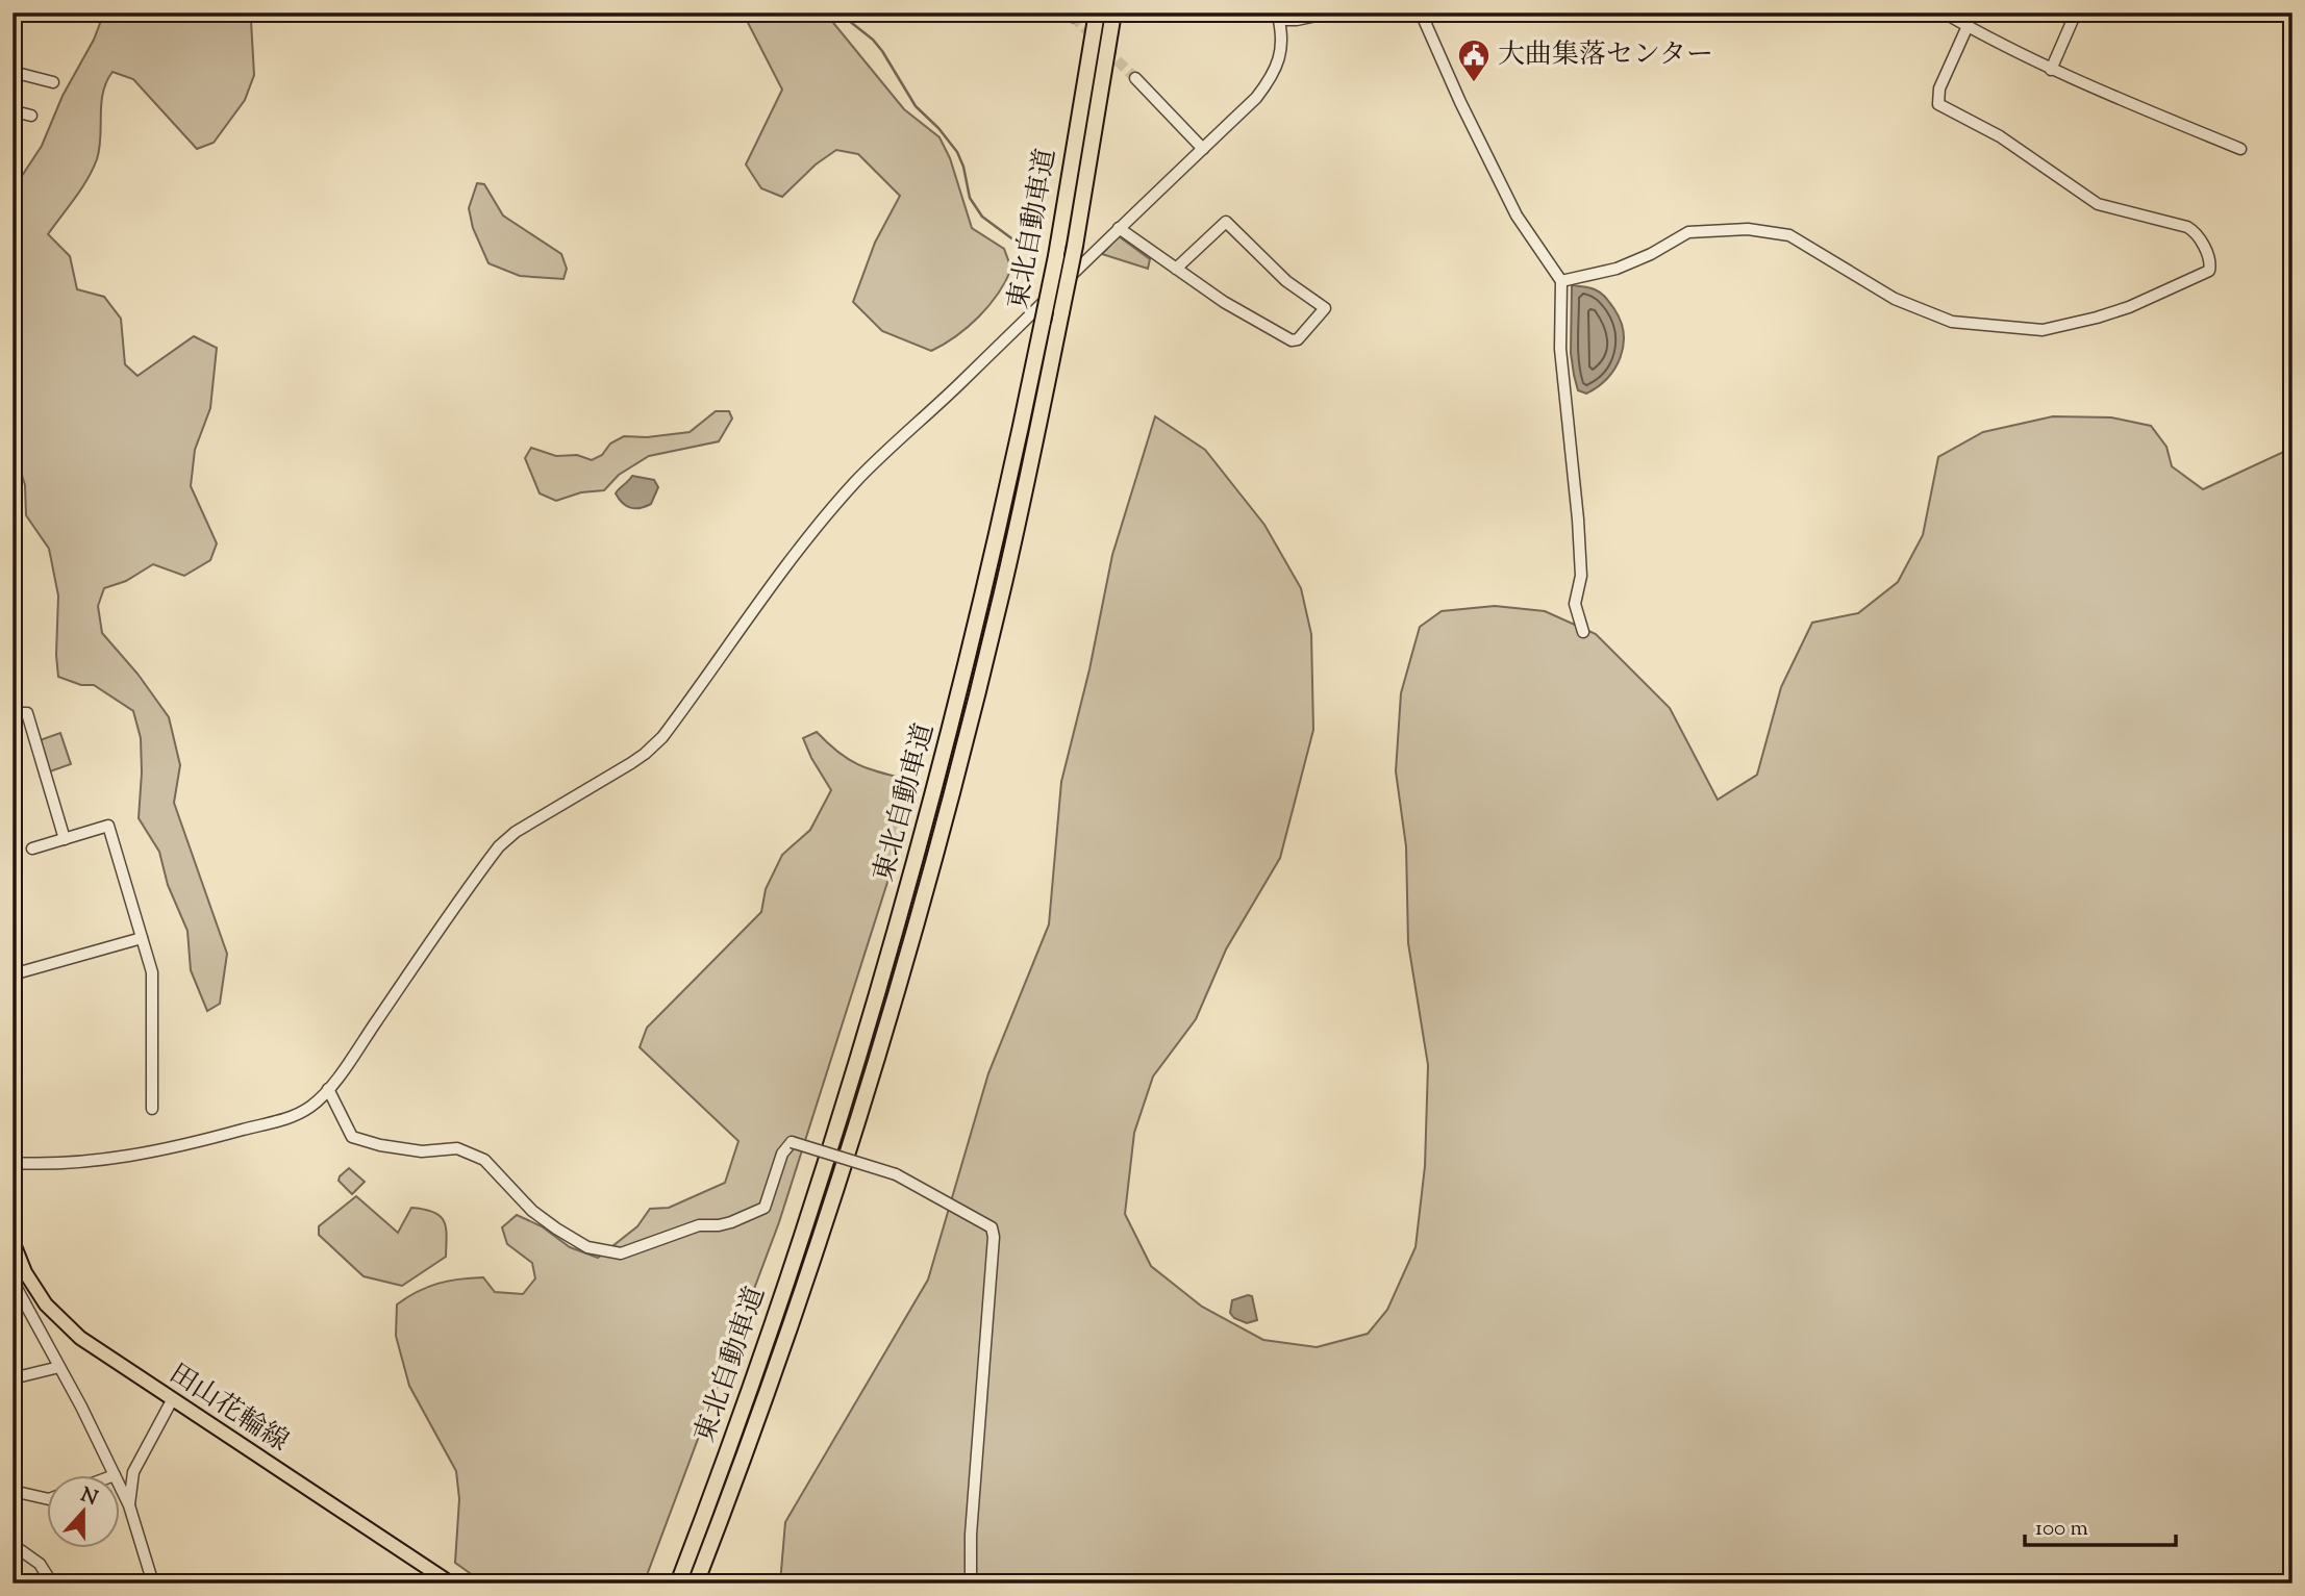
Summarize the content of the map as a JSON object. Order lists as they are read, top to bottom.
{
  "streets": {
    "highway": ["東北自動車道"],
    "main road": ["田山花輪線"]
  },
  "places": {
    "public building": ["大曲集落センター"]
  },
  "scale_bar": "100 m",
  "north": "top"
}
